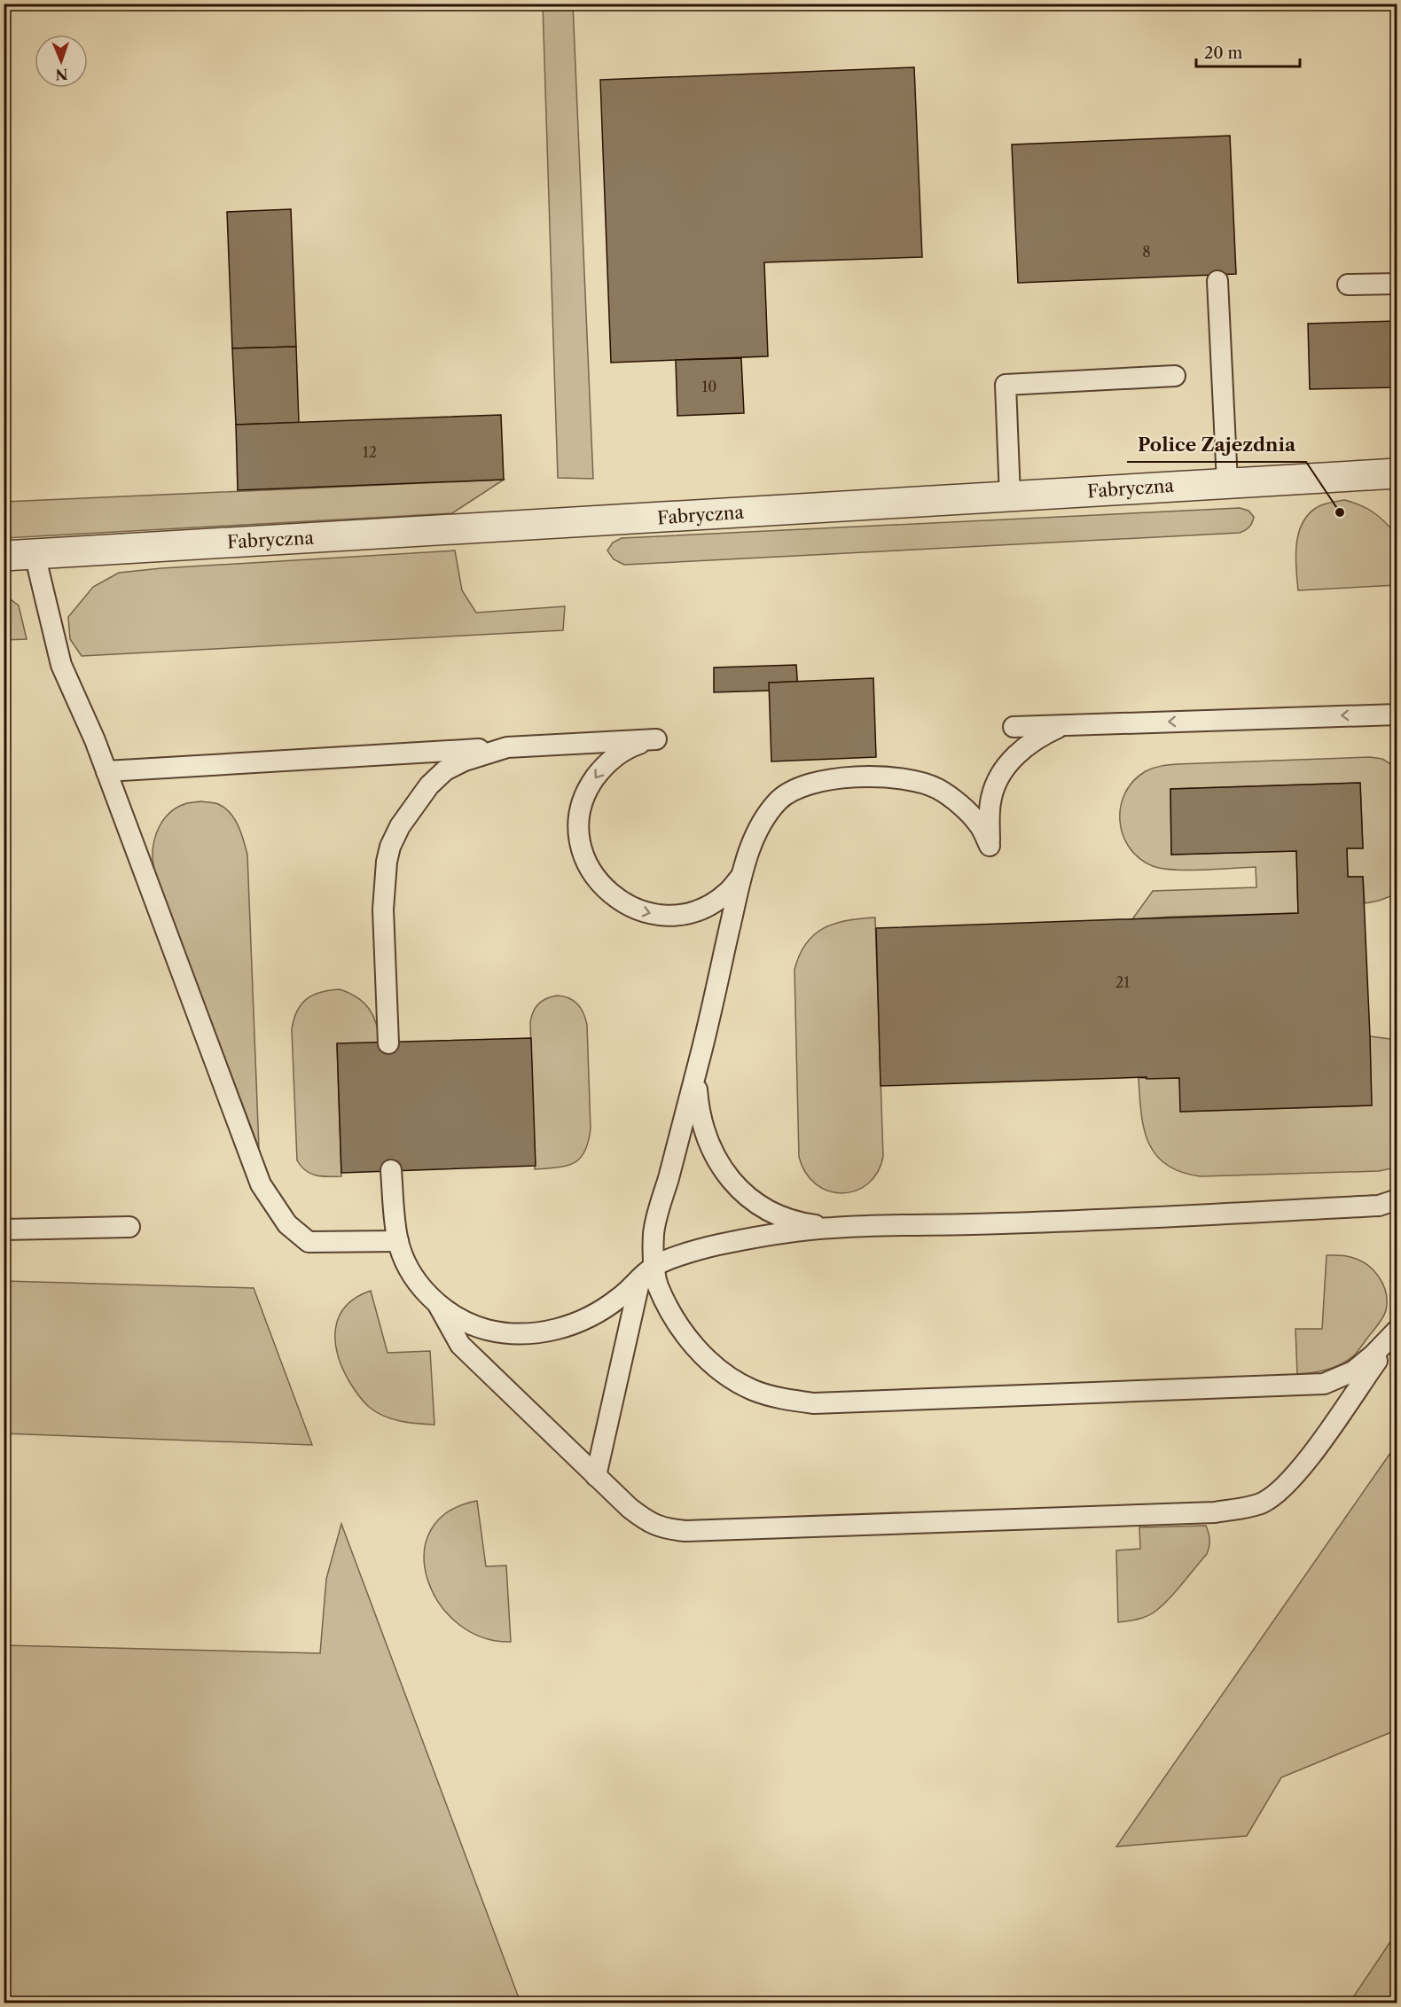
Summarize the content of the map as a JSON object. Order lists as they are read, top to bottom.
{
  "streets": {
    "street": ["Fabryczna"]
  },
  "places": ["Police Zajezdnia"],
  "house_numbers": [
    "8",
    "10",
    "12",
    "21"
  ],
  "scale_bar": "20 m",
  "north": "bottom"
}
